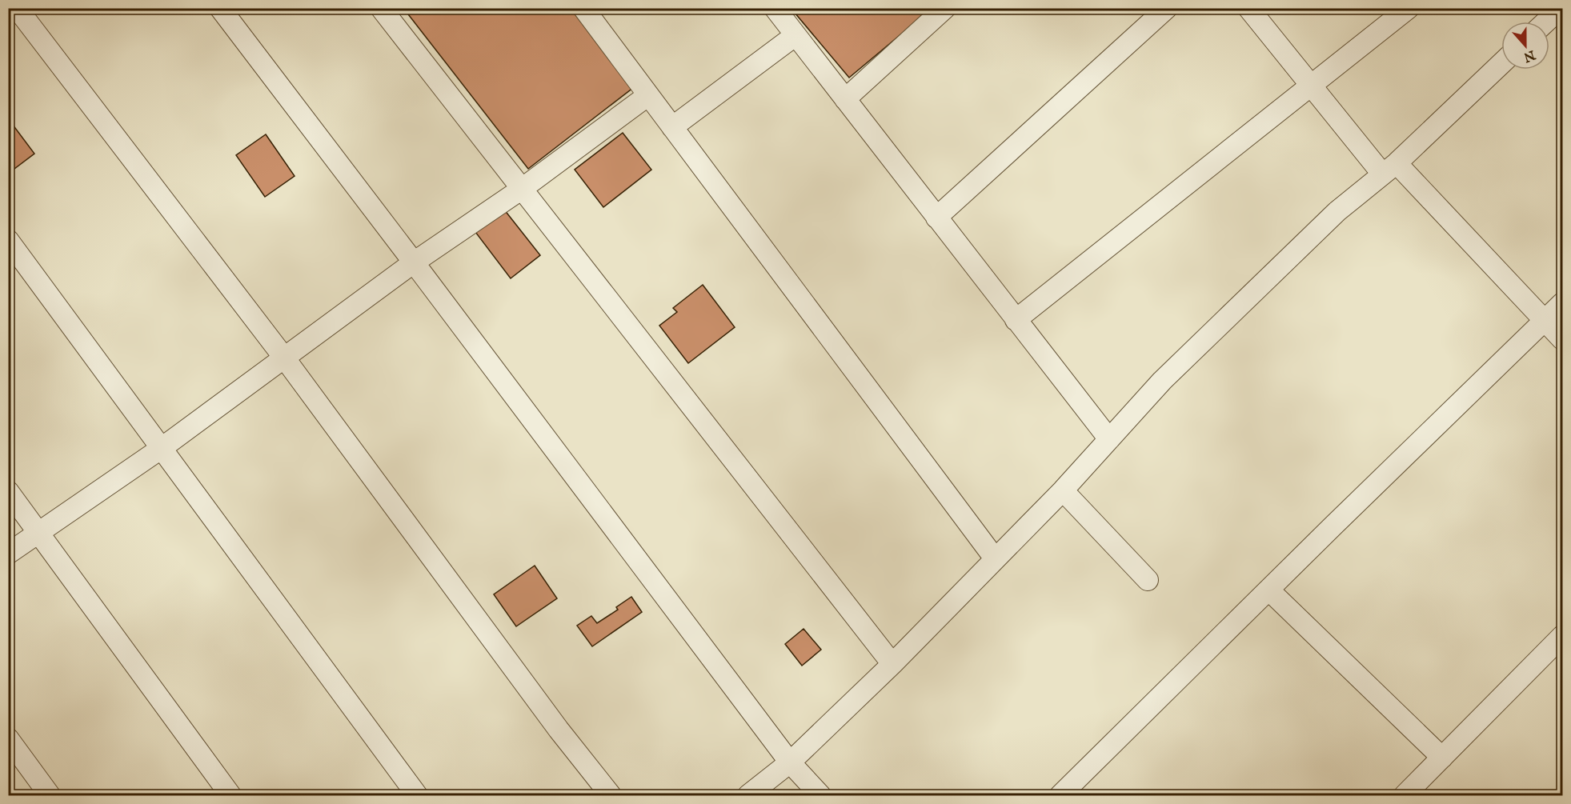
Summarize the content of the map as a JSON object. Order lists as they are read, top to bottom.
{
  "north": "bottom"
}
